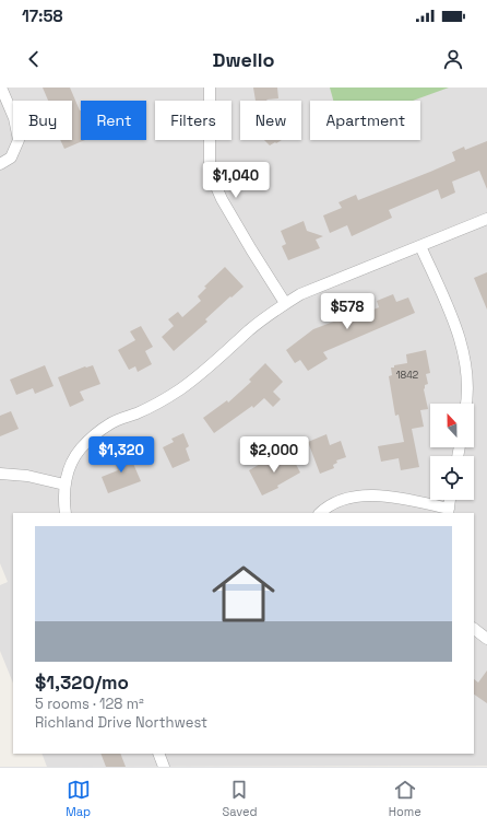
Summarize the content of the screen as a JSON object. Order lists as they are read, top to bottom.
{
  "house_numbers": ["1842"],
  "north": "top",
  "page": {
    "status": "17:58",
    "header": "Dwello",
    "chip": [
      "Buy",
      "Rent",
      "Filters",
      "New",
      "Apartment"
    ],
    "price": [
      "$1,040",
      "$578",
      "$1,320",
      "$2,000"
    ],
    "list": [
      {
        "name": "$1,320/mo",
        "note": "5 rooms · 128 m² · Richland Drive Northwest"
      }
    ],
    "tabs": ["Map", "Saved", "Home"]
  }
}
